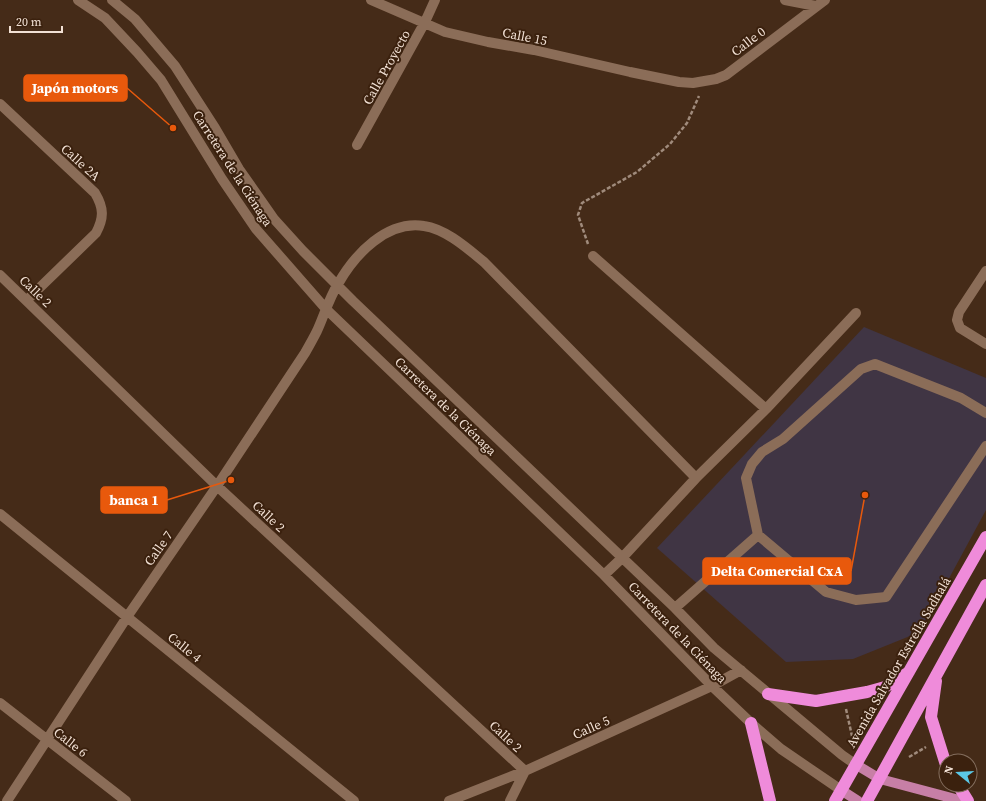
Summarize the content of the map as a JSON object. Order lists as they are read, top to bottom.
{
  "streets": {
    "highway": ["Avenida Salvador Estrella Sadhalá"],
    "street": [
      "Calle 15",
      "Calle 0",
      "Calle Proyecto",
      "Calle 2A",
      "Carretera de la Ciénaga",
      "Calle 2",
      "Calle 7",
      "Calle 4",
      "Calle 5",
      "Calle 6"
    ]
  },
  "crossings": [
    ["Calle 15", "Calle 0"],
    ["Calle 15", "Calle Proyecto"],
    ["Calle 2A", "Calle 2"],
    ["Carretera de la Ciénaga", "Calle 7"],
    ["Carretera de la Ciénaga", "Avenida Salvador Estrella Sadhalá"],
    ["Carretera de la Ciénaga", "Calle 5"],
    ["Calle 2", "Calle 7"],
    ["Calle 2", "Calle 5"],
    ["Calle 7", "Calle 4"],
    ["Calle 7", "Calle 6"]
  ],
  "places": ["Japón motors", "banca 1", "Delta Comercial CxA"],
  "scale_bar": "20 m",
  "north": "left"
}
